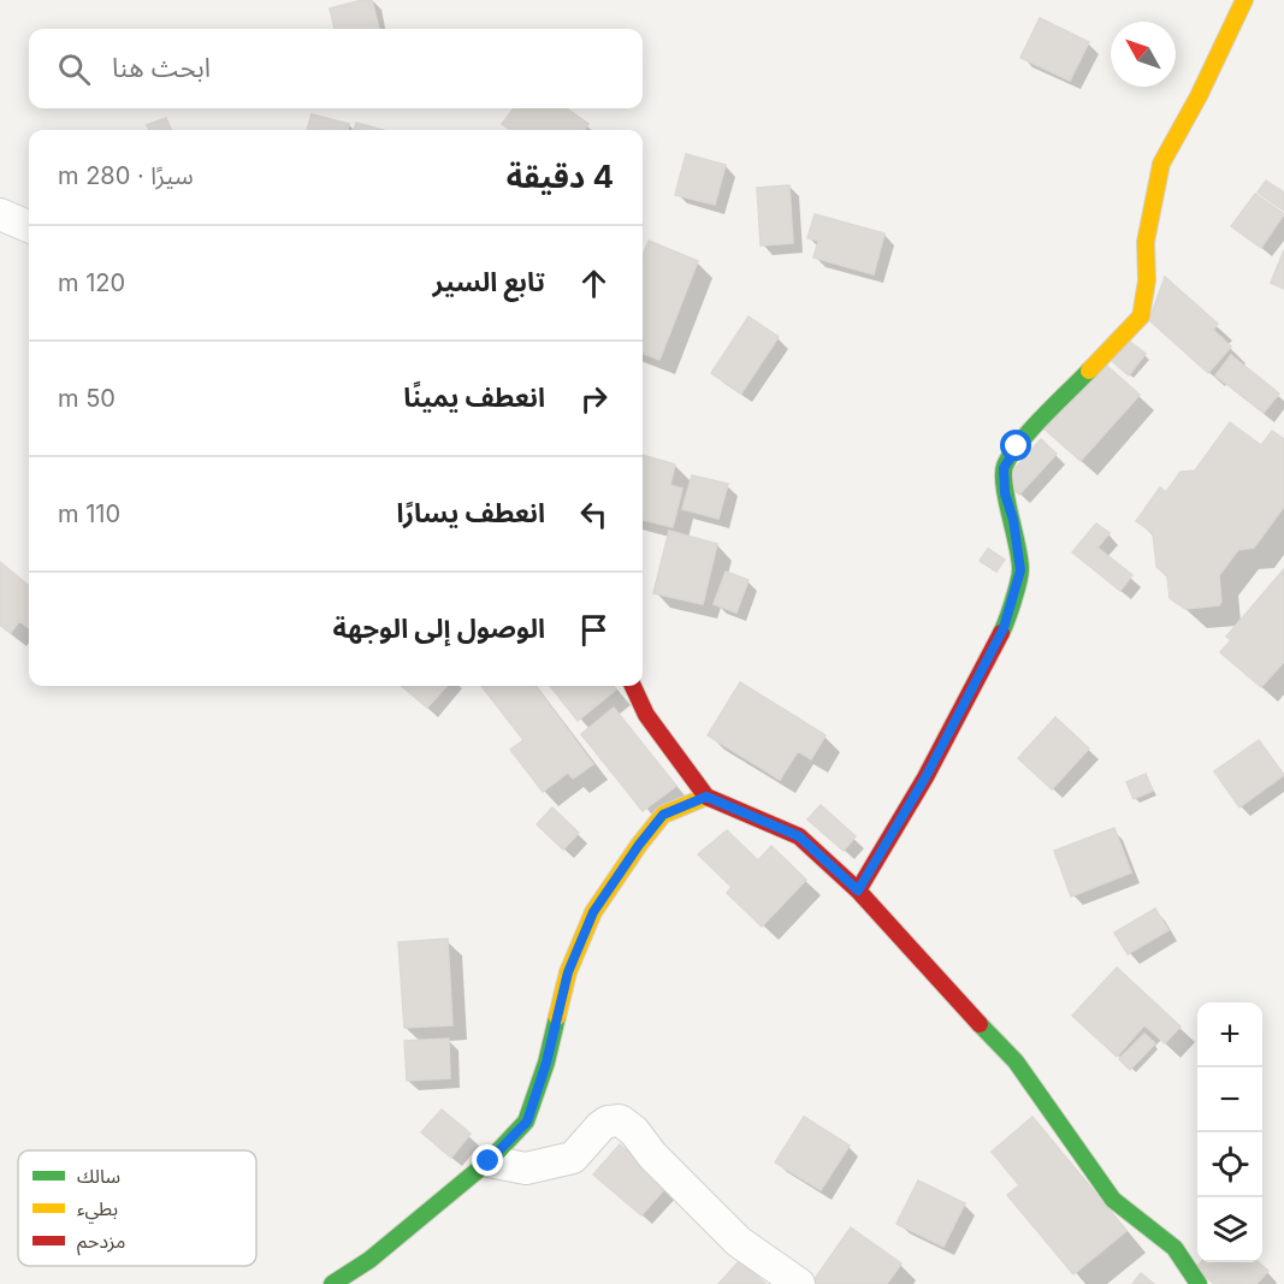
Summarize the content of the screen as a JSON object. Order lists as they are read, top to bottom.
{
  "legend": ["سالك", "بطيء", "مزدحم"],
  "north": "top left",
  "page": {
    "search": "ابحث هنا",
    "heading": ["4 دقيقة", "سيرًا · 280 m"],
    "list": [
      ["تابع السير", "120 m"],
      ["انعطف يمينًا", "50 m"],
      ["انعطف يسارًا", "110 m"],
      "الوصول إلى الوجهة"
    ],
    "map_buttons": ["+", "−"]
  }
}
